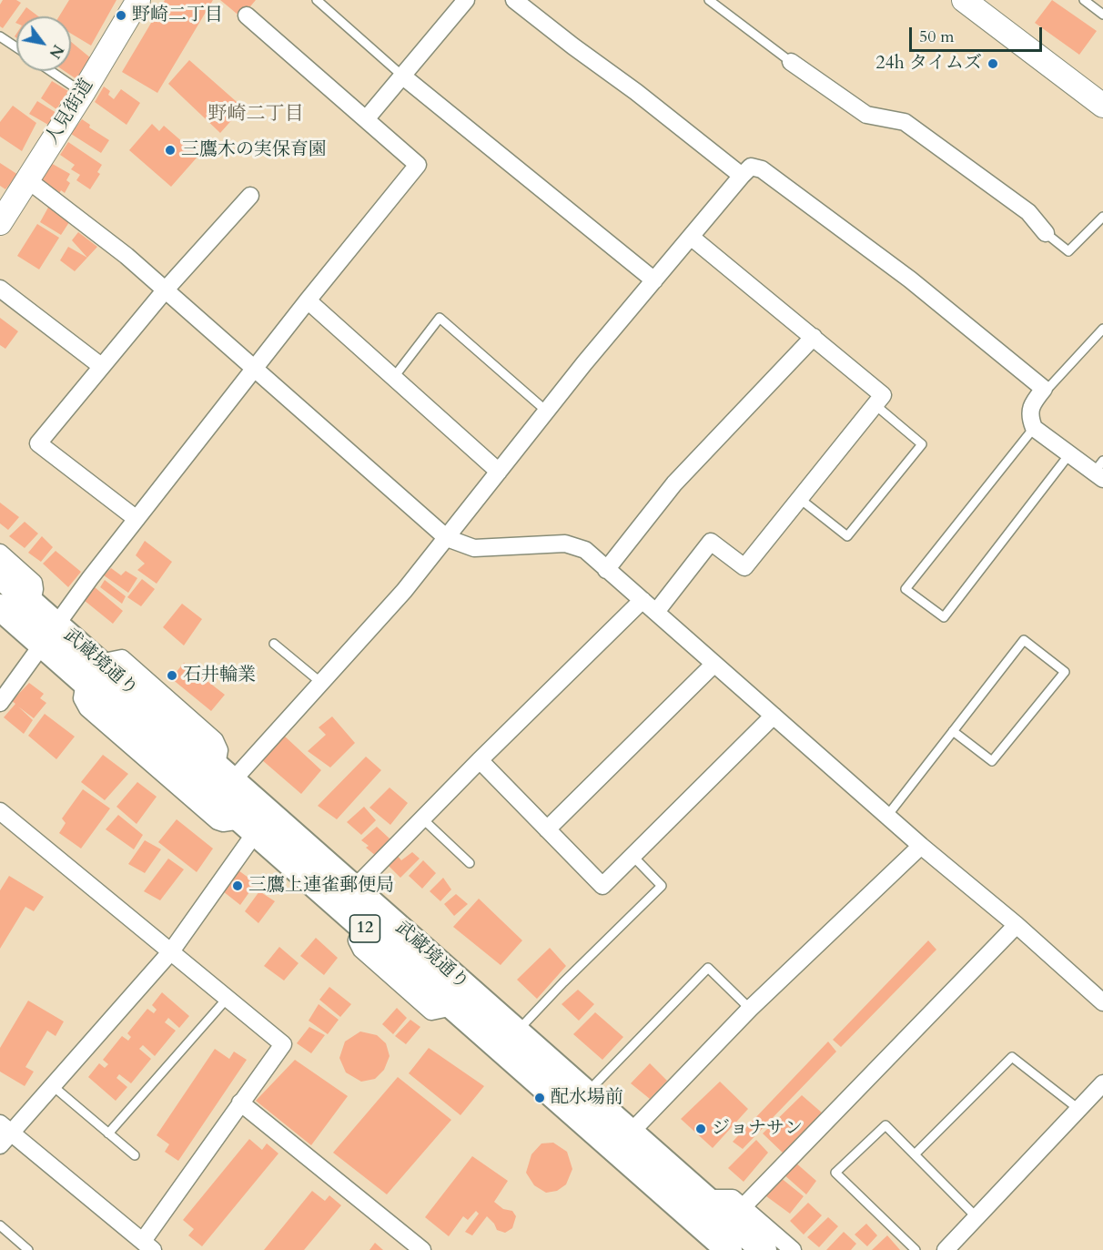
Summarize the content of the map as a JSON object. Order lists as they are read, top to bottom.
{
  "streets": {
    "main road": ["人見街道", "武蔵境通り", "12"]
  },
  "districts": ["野崎二丁目"],
  "places": [
    "野崎二丁目",
    "24h タイムズ",
    "三鷹木の実保育園",
    "石井輪業",
    "三鷹上連雀郵便局",
    "配水場前",
    "ジョナサン"
  ],
  "scale_bar": "50 m",
  "north": "bottom right"
}
